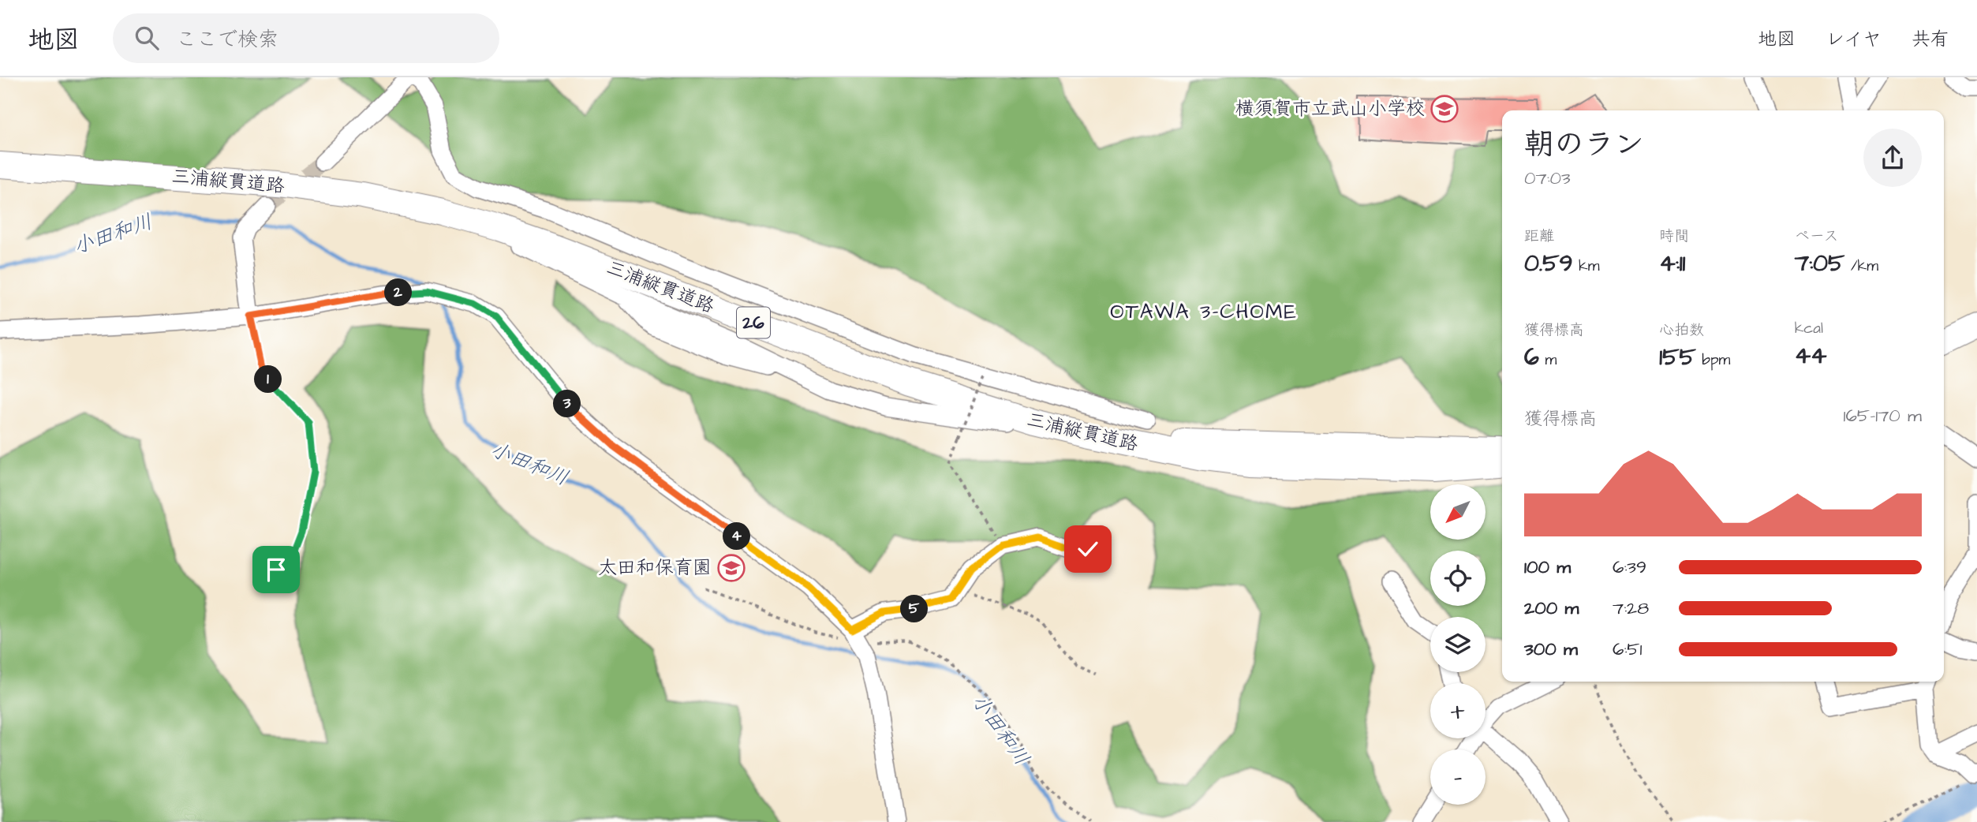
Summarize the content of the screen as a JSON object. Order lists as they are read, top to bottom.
{
  "streets": {
    "highway": ["三浦縦貫道路", "26"]
  },
  "districts": ["OTAWA 3-CHOME"],
  "water": ["小田和川"],
  "places": {
    "school or university": ["横須賀市立武山小学校", "太田和保育園"]
  },
  "north": "bottom left",
  "page": {
    "header": "地図",
    "search": "ここで検索",
    "nav": ["地図", "レイヤ", "共有"],
    "heading": ["朝のラン", "07:03"],
    "stats": [
      ["距離", "0.59 km"],
      ["時間", "4:11"],
      ["ペース", "7:05 /km"],
      ["獲得標高", "6 m"],
      ["心拍数", "155 bpm"],
      ["kcal", "44"]
    ],
    "pins": [
      "2",
      "1",
      "3",
      "4",
      "5"
    ],
    "chart": ["獲得標高", "165–170 m"],
    "map_buttons": ["+", "−"],
    "list": [
      {
        "name": "100 m",
        "note": "6:39"
      },
      {
        "name": "200 m",
        "note": "7:28"
      },
      {
        "name": "300 m",
        "note": "6:51"
      }
    ]
  }
}
